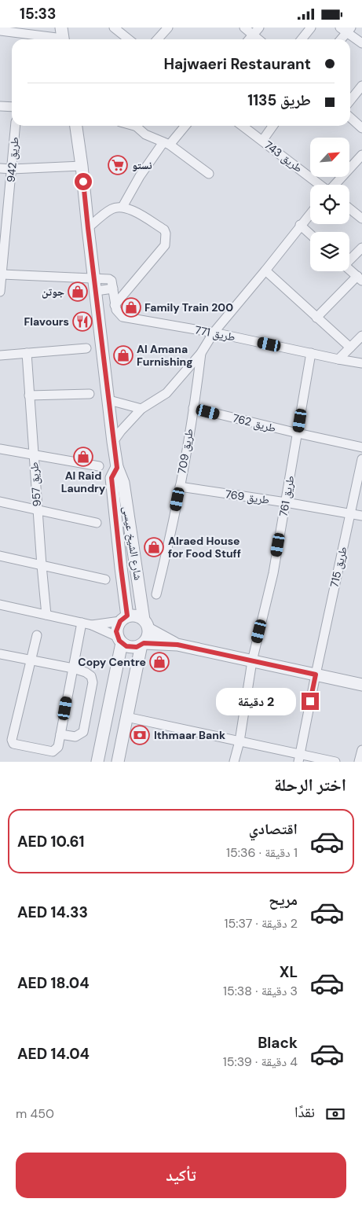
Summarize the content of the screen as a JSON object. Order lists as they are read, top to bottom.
{
  "streets": {
    "street": [
      "طريق 743",
      "طريق 942",
      "طريق 771",
      "طريق 762",
      "طريق 709",
      "طريق 957",
      "طريق 761",
      "طريق 769",
      "شارع الشيخ عيسى",
      "طريق 715"
    ]
  },
  "crossings": [
    ["طريق 771", "طريق 709"],
    ["طريق 771", "طريق 761"],
    ["طريق 762", "طريق 709"],
    ["طريق 762", "طريق 761"],
    ["طريق 709", "طريق 769"],
    ["طريق 709", "شارع الشيخ عيسى"],
    ["طريق 761", "طريق 769"],
    ["طريق 769", "طريق 715"]
  ],
  "places": {
    "supermarket": ["نستو"],
    "shop": [
      "جوتن",
      "Family Train 200",
      "Al Amana Furnishing",
      "Al Raid Laundry",
      "Alraed House for Food Stuff",
      "Copy Centre"
    ],
    "restaurant": ["Flavours"],
    "bank": ["Ithmaar Bank"]
  },
  "north": "top right",
  "page": {
    "status": "15:33",
    "banner": ["Hajwaeri Restaurant", "طريق 1135"],
    "bubble": "2 دقيقة",
    "heading": "اختر الرحلة",
    "list": [
      {
        "name": "اقتصادي",
        "note": "1 دقيقة · 15:36",
        "value": "AED 10.61"
      },
      {
        "name": "مريح",
        "note": "2 دقيقة · 15:37",
        "value": "AED 14.33"
      },
      {
        "name": "XL",
        "note": "3 دقيقة · 15:38",
        "value": "AED 18.04"
      },
      {
        "name": "Black",
        "note": "4 دقيقة · 15:39",
        "value": "AED 14.04"
      }
    ],
    "pay": ["نقدًا", "450 m"],
    "buttons": "تأكيد"
  }
}
